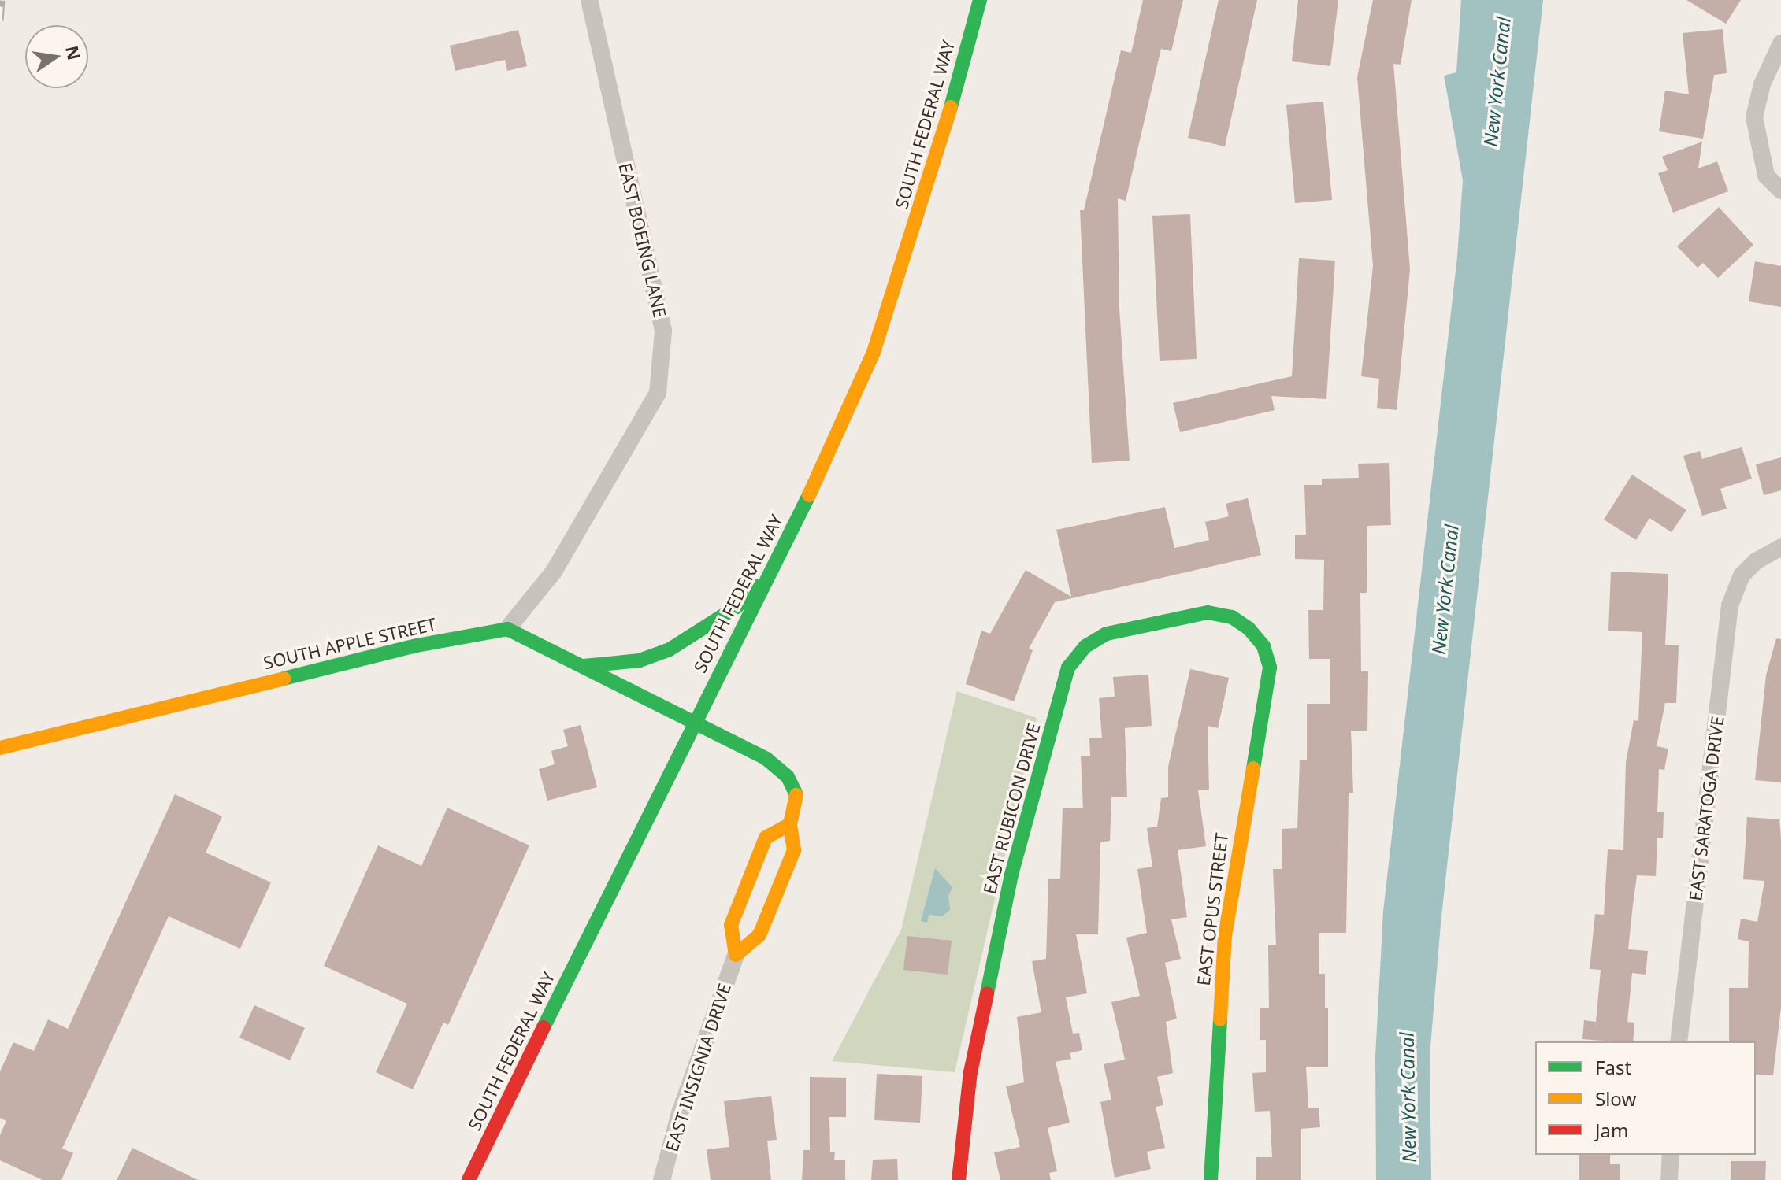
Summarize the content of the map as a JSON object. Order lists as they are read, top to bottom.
{
  "streets": {
    "street": [
      "SOUTH FEDERAL WAY",
      "EAST BOEING LANE",
      "SOUTH APPLE STREET",
      "EAST RUBICON DRIVE",
      "EAST SARATOGA DRIVE",
      "EAST OPUS STREET",
      "EAST INSIGNIA DRIVE"
    ]
  },
  "crossings": [
    ["EAST BOEING LANE", "SOUTH APPLE STREET"],
    ["EAST RUBICON DRIVE", "EAST OPUS STREET"]
  ],
  "water": ["New York Canal"],
  "legend": ["Fast", "Slow", "Jam"],
  "north": "right"
}
